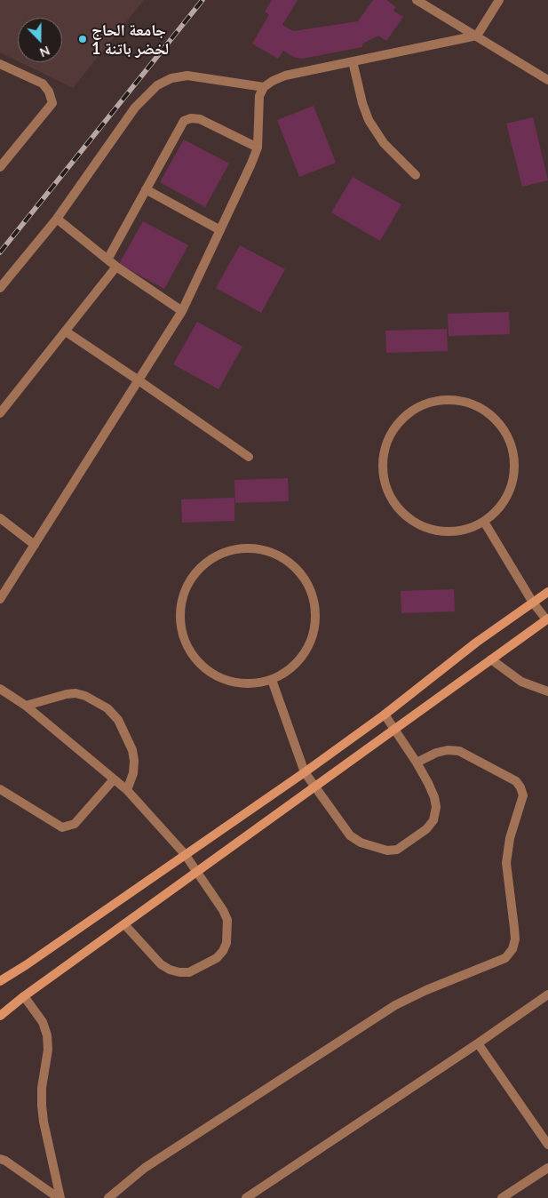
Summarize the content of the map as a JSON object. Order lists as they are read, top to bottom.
{
  "places": ["جامعة الحاج لخضر باتنة 1"],
  "north": "bottom"
}
